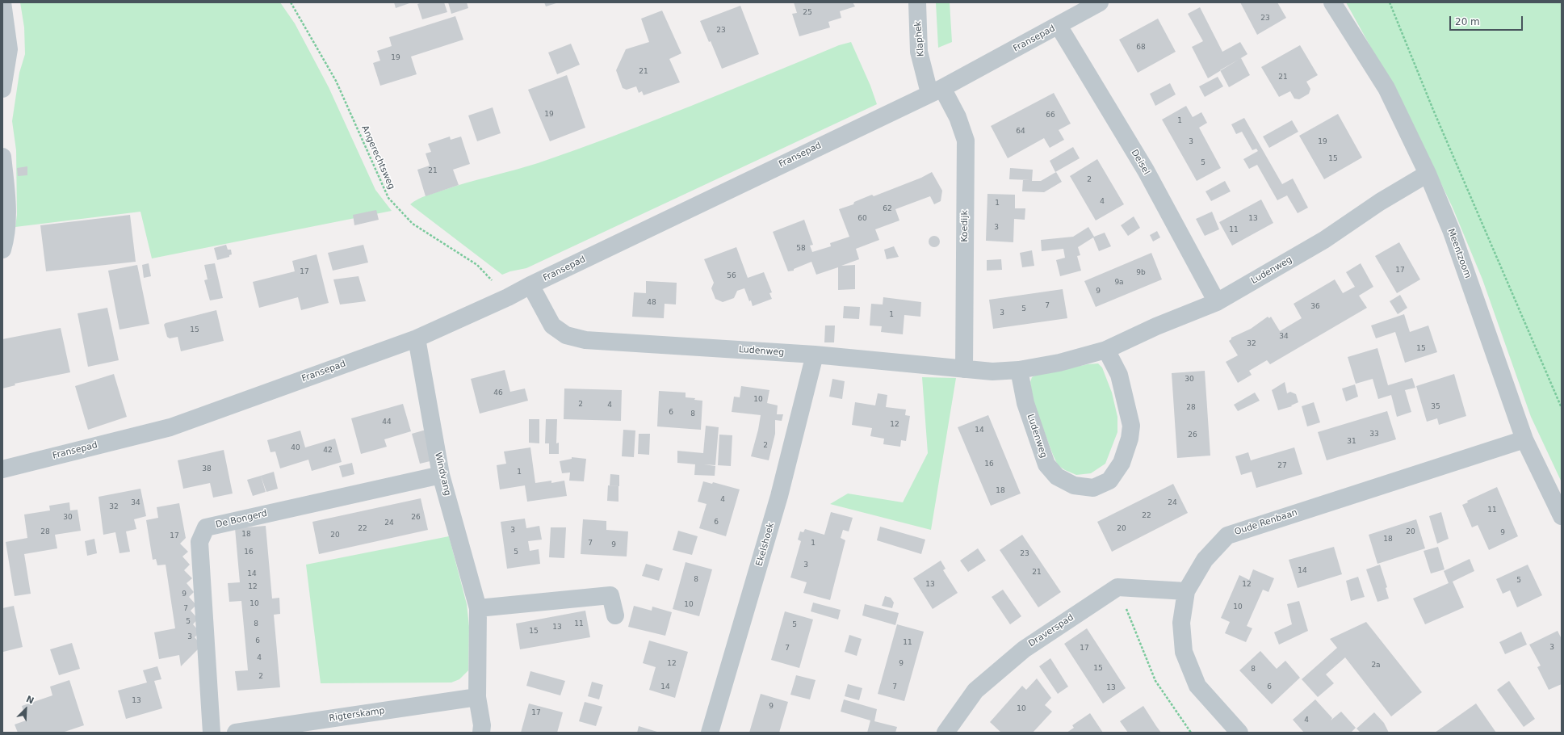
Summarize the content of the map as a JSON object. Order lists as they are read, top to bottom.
{
  "streets": {
    "street": [
      "Klaphek",
      "Fransepad",
      "Deisel",
      "Koedijk",
      "Meentzoom",
      "Ludenweg",
      "Windvang",
      "De Bongerd",
      "Oude Renbaan",
      "Ekelshoek",
      "Draverspad",
      "Rigterskamp"
    ],
    "path": ["Angerechtsweg"]
  },
  "crossings": [
    ["Klaphek", "Fransepad"],
    ["Klaphek", "Koedijk"],
    ["Fransepad", "Angerechtsweg"],
    ["Fransepad", "Deisel"],
    ["Fransepad", "Koedijk"],
    ["Fransepad", "Ludenweg"],
    ["Fransepad", "Windvang"],
    ["Deisel", "Ludenweg"],
    ["Koedijk", "Ludenweg"],
    ["Meentzoom", "Ludenweg"],
    ["Meentzoom", "Oude Renbaan"],
    ["Ludenweg", "Ekelshoek"],
    ["Windvang", "De Bongerd"],
    ["Windvang", "Rigterskamp"]
  ],
  "house_numbers": [
    "25",
    "23",
    "23",
    "68",
    "19",
    "21",
    "21",
    "19",
    "66",
    "1",
    "64",
    "3",
    "19",
    "15",
    "5",
    "21",
    "2",
    "4",
    "1",
    "62",
    "60",
    "13",
    "3",
    "11",
    "58",
    "17",
    "17",
    "9b",
    "56",
    "9a",
    "9",
    "48",
    "7",
    "36",
    "5",
    "3",
    "1",
    "15",
    "34",
    "32",
    "15",
    "30",
    "46",
    "10",
    "2",
    "4",
    "35",
    "28",
    "6",
    "8",
    "44",
    "12",
    "14",
    "33",
    "26",
    "31",
    "2",
    "40",
    "42",
    "16",
    "27",
    "38",
    "1",
    "18",
    "4",
    "34",
    "24",
    "32",
    "11",
    "22",
    "30",
    "26",
    "6",
    "24",
    "22",
    "20",
    "3",
    "28",
    "20",
    "9",
    "18",
    "20",
    "17",
    "18",
    "7",
    "1",
    "9",
    "16",
    "5",
    "23",
    "3",
    "14",
    "21",
    "14",
    "8",
    "5",
    "13",
    "12",
    "12",
    "9",
    "10",
    "10",
    "10",
    "7",
    "5",
    "8",
    "11",
    "5",
    "13",
    "15",
    "3",
    "6",
    "11",
    "3",
    "7",
    "17",
    "4",
    "12",
    "9",
    "2a",
    "15",
    "8",
    "2",
    "14",
    "7",
    "6",
    "13",
    "13",
    "9",
    "10",
    "17",
    "4"
  ],
  "scale_bar": "20 m",
  "north": "top right"
}
